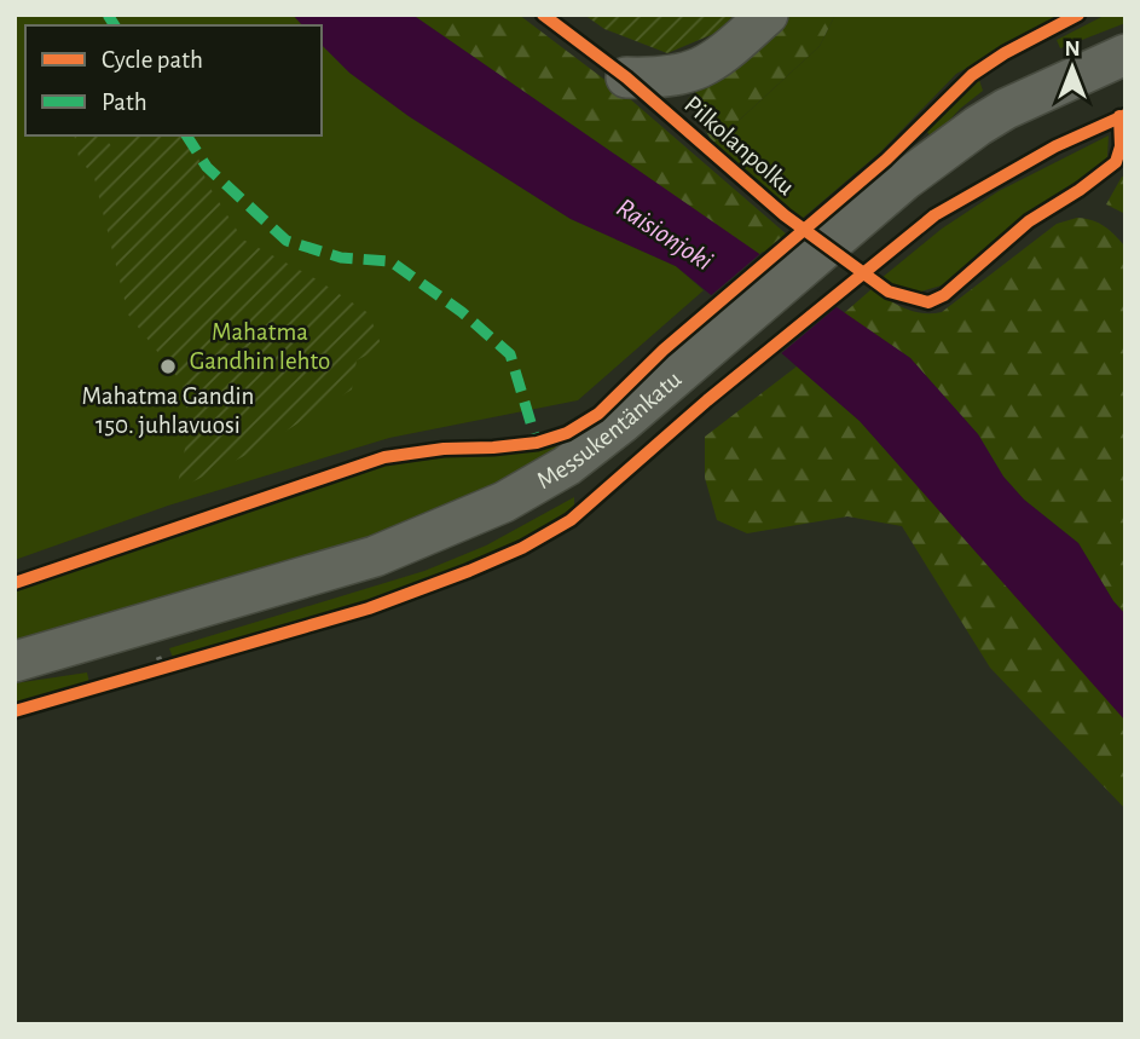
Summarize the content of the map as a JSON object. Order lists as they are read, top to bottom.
{
  "streets": {
    "street": ["Messukentänkatu"],
    "cycle path": ["Pilkolanpolku"]
  },
  "water": ["Raisionjoki"],
  "parks": ["Mahatma Gandhin lehto"],
  "places": ["Mahatma Gandin 150. juhlavuosi"],
  "legend": ["Cycle path", "Path"],
  "north": "top"
}
